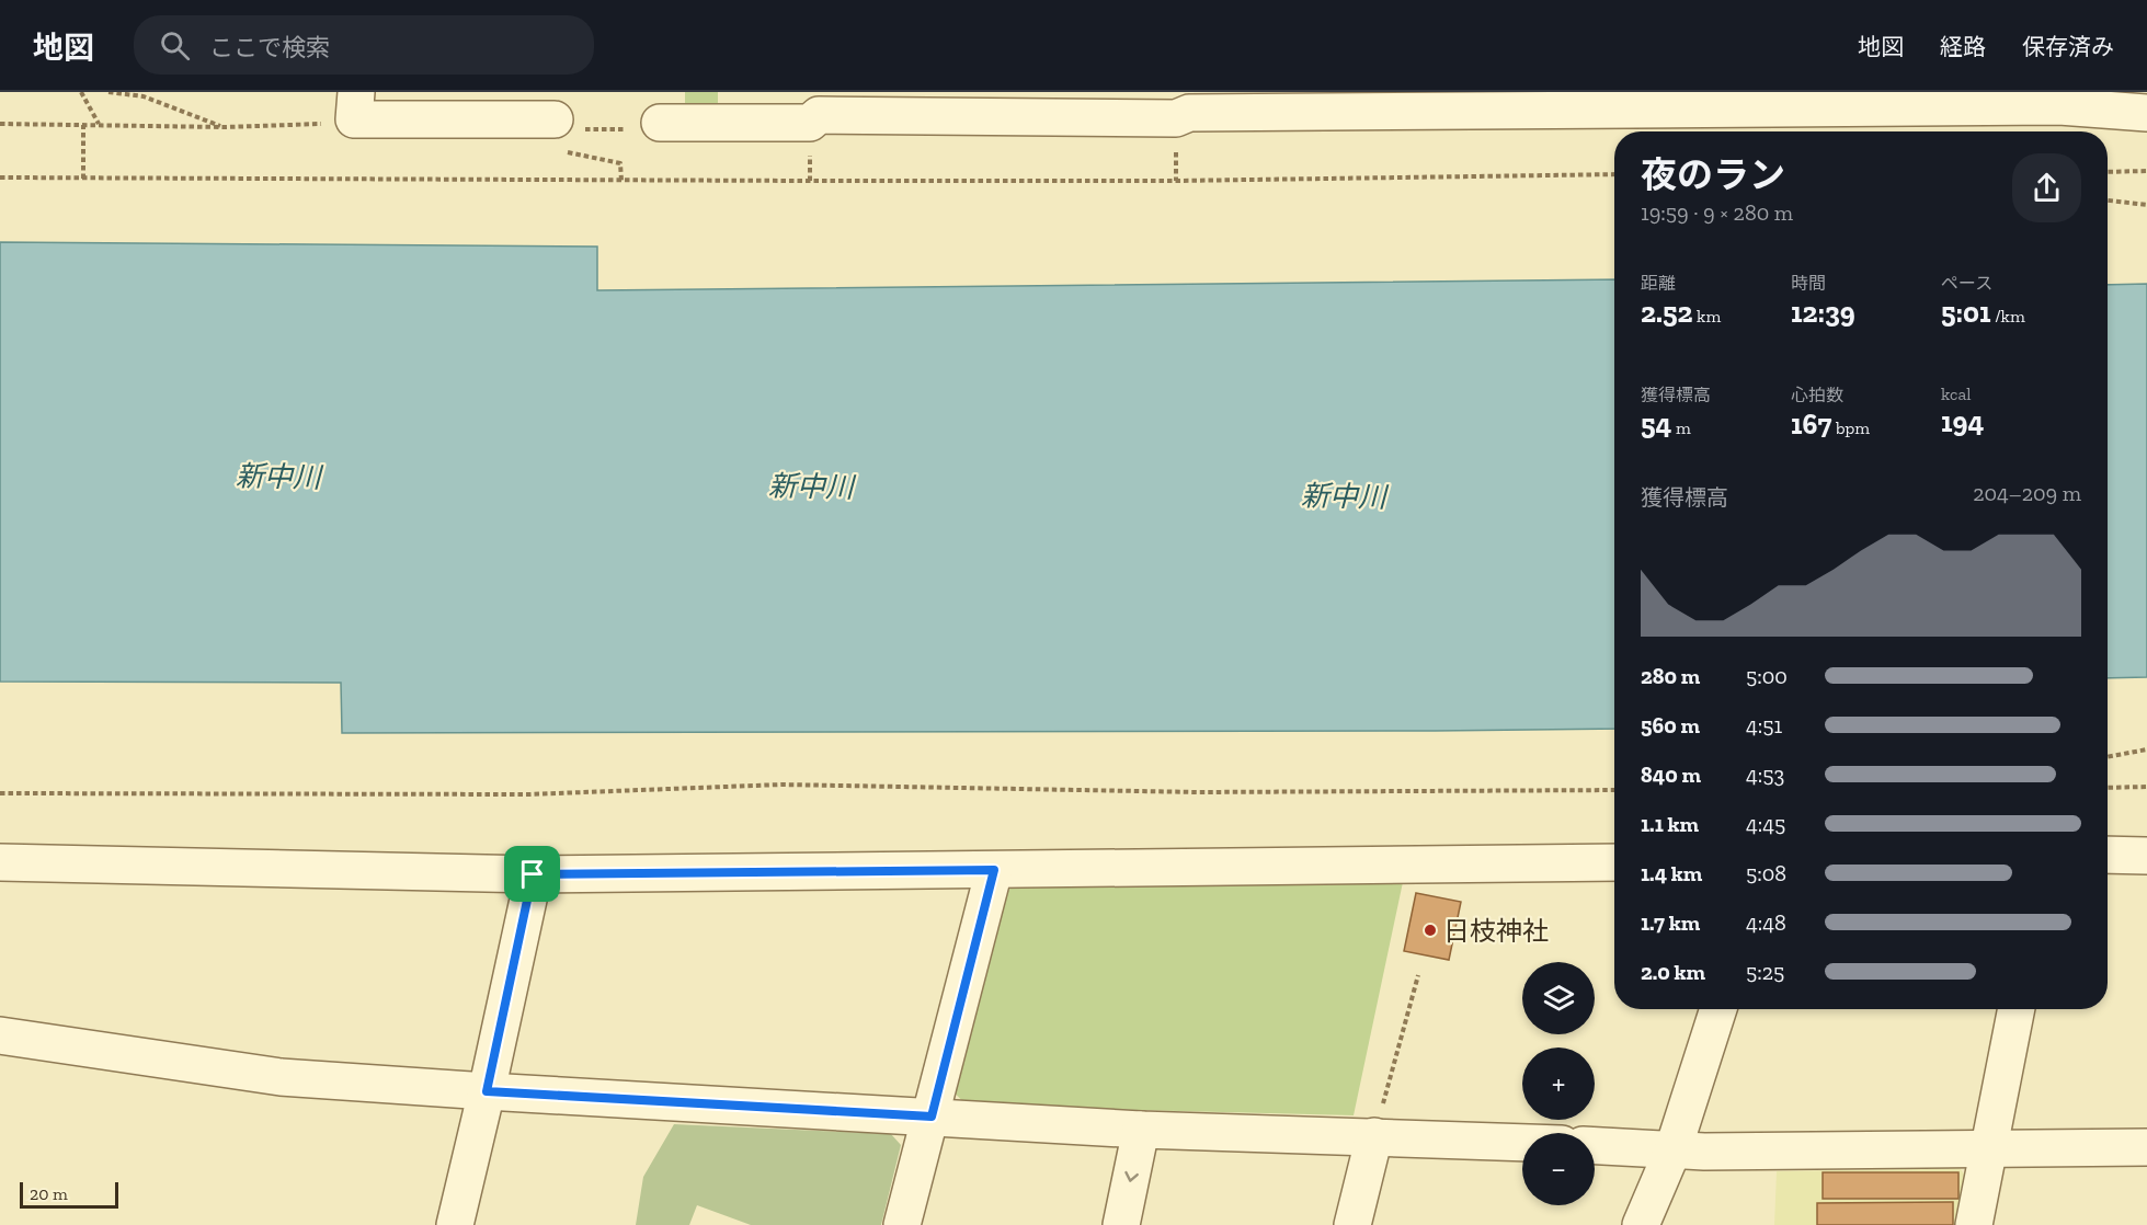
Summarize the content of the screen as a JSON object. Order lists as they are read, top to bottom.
{
  "water": ["新中川"],
  "places": ["日枝神社"],
  "scale_bar": "20 m",
  "page": {
    "header": "地図",
    "search": "ここで検索",
    "nav": ["地図", "経路", "保存済み"],
    "heading": ["夜のラン", "19:59 · 9 × 280 m"],
    "stats": [
      ["距離", "2.52 km"],
      ["時間", "12:39"],
      ["ペース", "5:01 /km"],
      ["獲得標高", "54 m"],
      ["心拍数", "167 bpm"],
      ["kcal", "194"]
    ],
    "chart": ["獲得標高", "204–209 m"],
    "list": [
      {
        "name": "280 m",
        "note": "5:00"
      },
      {
        "name": "560 m",
        "note": "4:51"
      },
      {
        "name": "840 m",
        "note": "4:53"
      },
      {
        "name": "1.1 km",
        "note": "4:45"
      },
      {
        "name": "1.4 km",
        "note": "5:08"
      },
      {
        "name": "1.7 km",
        "note": "4:48"
      },
      {
        "name": "2.0 km",
        "note": "5:25"
      }
    ],
    "map_buttons": ["+", "−"],
    "scale": "20 m"
  }
}
